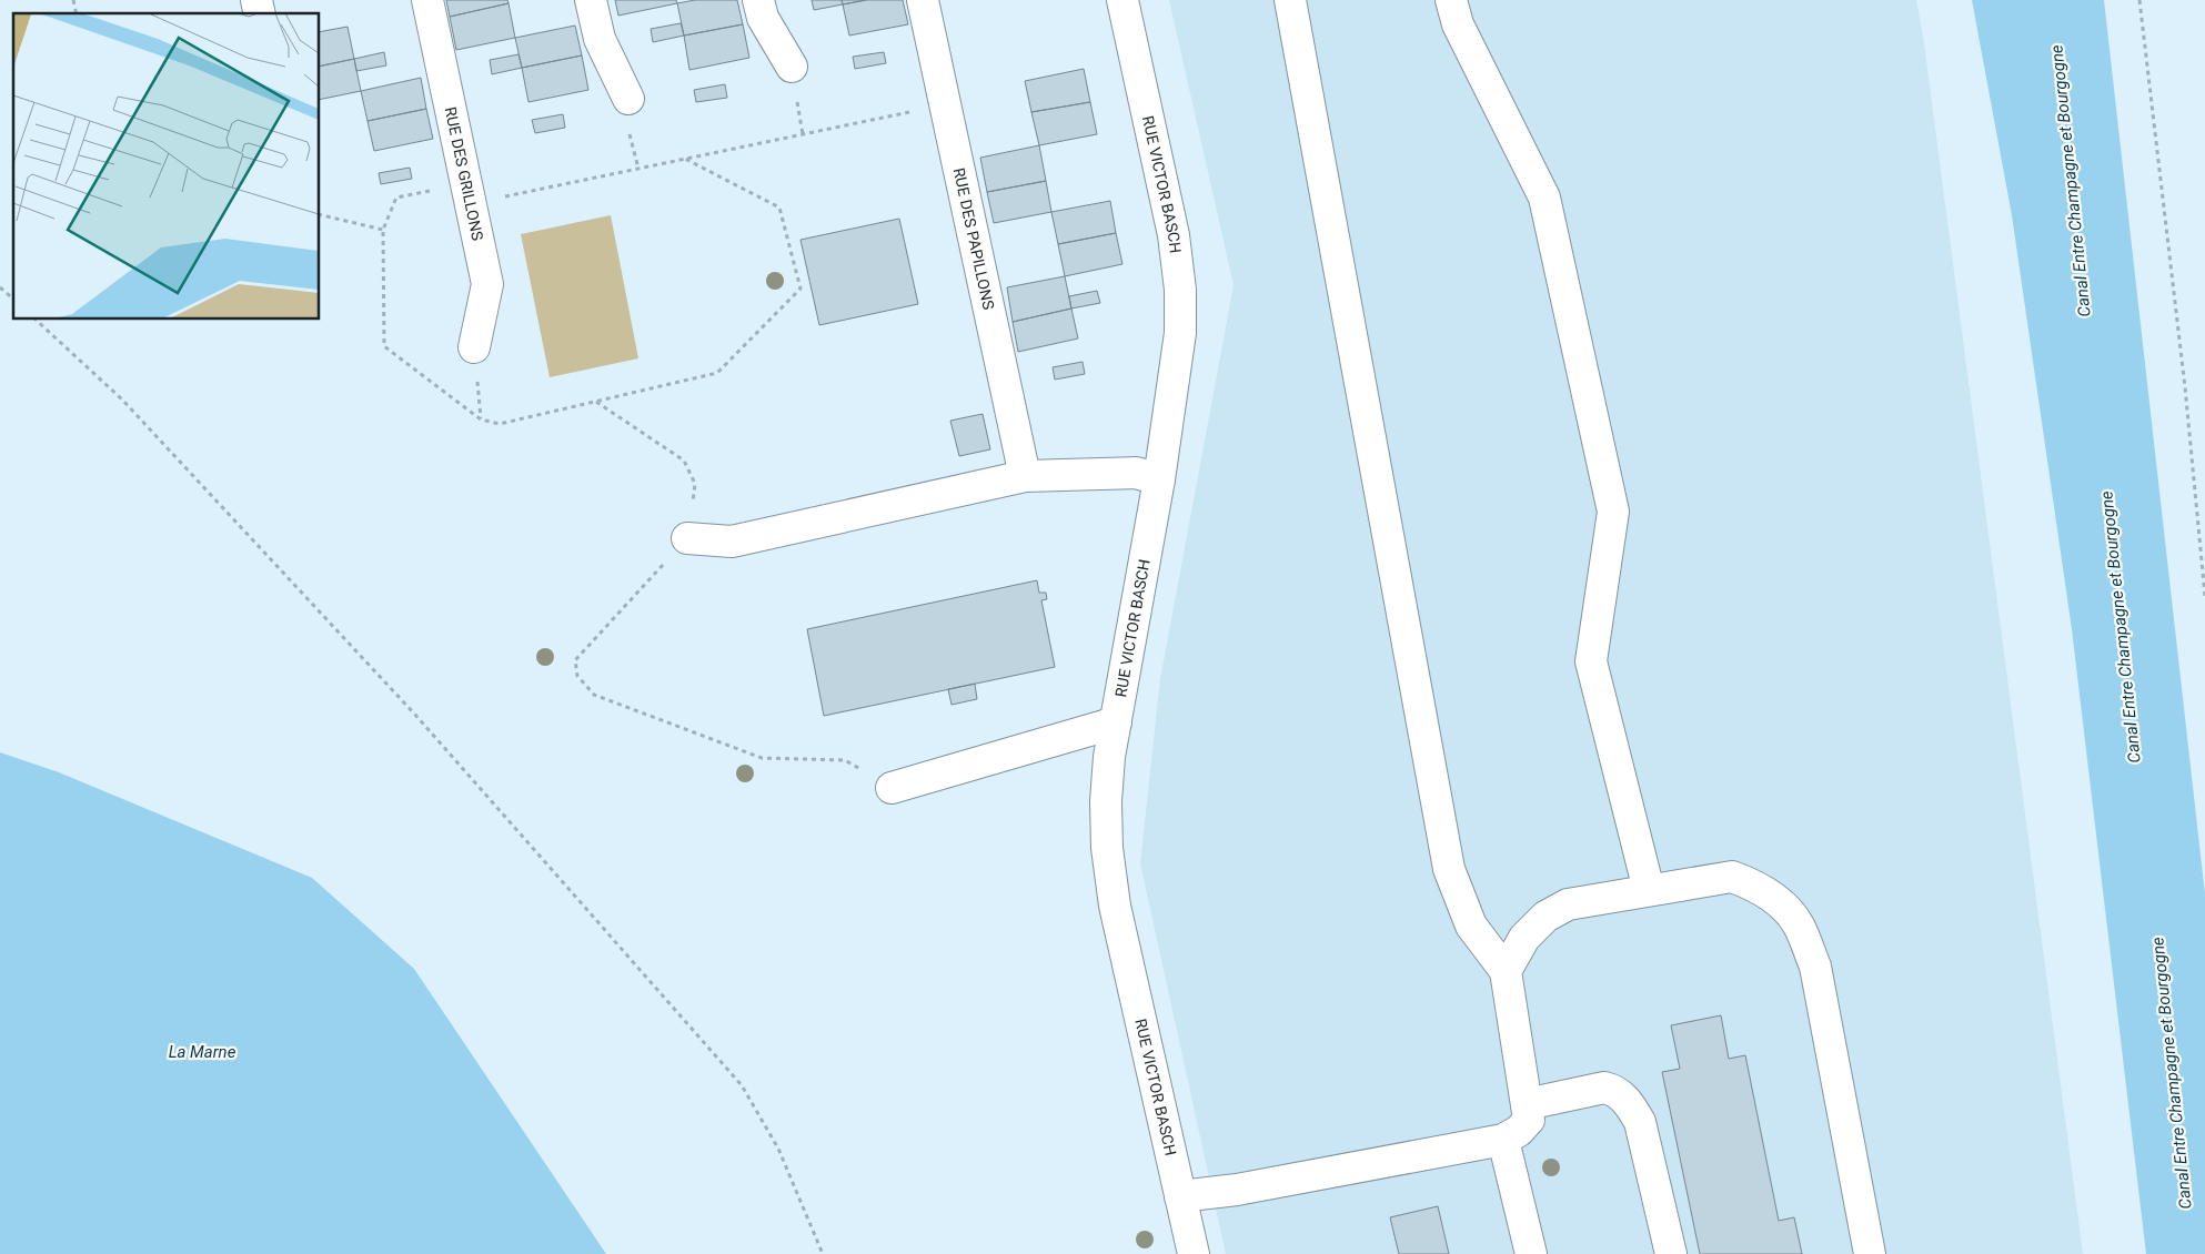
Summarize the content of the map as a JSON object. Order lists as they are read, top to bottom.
{
  "streets": {
    "street": ["RUE DES GRILLONS", "RUE VICTOR BASCH", "RUE DES PAPILLONS"]
  },
  "water": ["Canal Entre Champagne et Bourgogne", "La Marne"]
}
